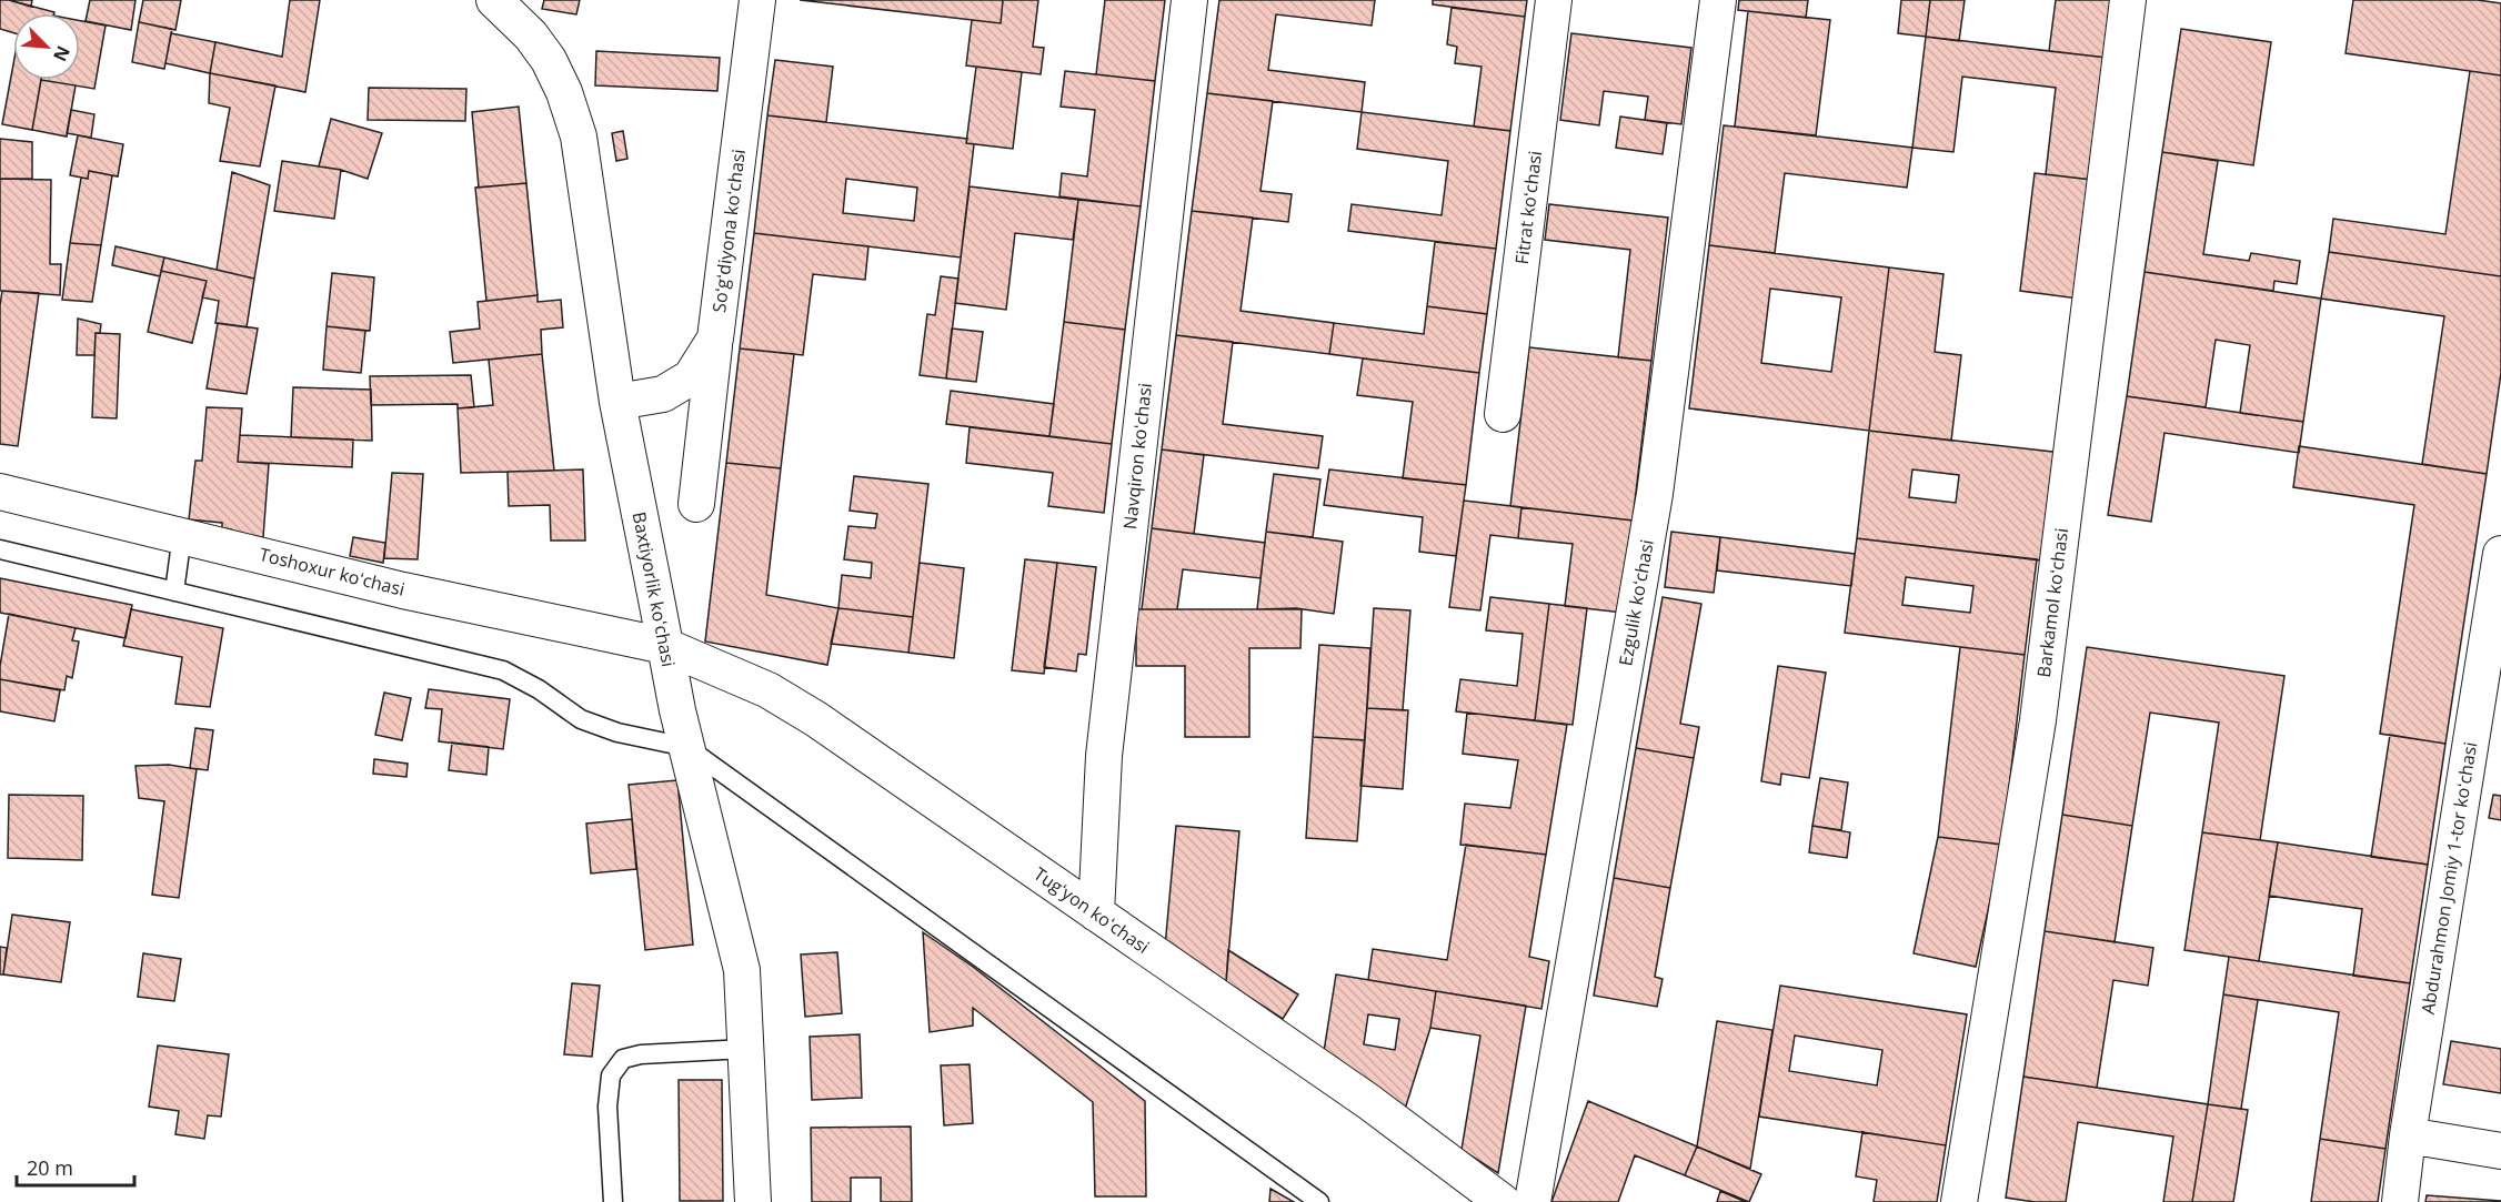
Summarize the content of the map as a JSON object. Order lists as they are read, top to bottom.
{
  "streets": {
    "street": [
      "Fitrat koʻchasi",
      "Soʻgʻdiyona koʻchasi",
      "Navqiron koʻchasi",
      "Toshoxur koʻchasi",
      "Baxtiyorlik koʻchasi",
      "Ezgulik koʻchasi",
      "Barkamol koʻchasi",
      "Abdurahmon Jomiy 1-tor koʻchasi",
      "Tugʻyon koʻchasi"
    ]
  },
  "crossings": [
    ["Soʻgʻdiyona koʻchasi", "Baxtiyorlik koʻchasi"],
    ["Navqiron koʻchasi", "Tugʻyon koʻchasi"],
    ["Toshoxur koʻchasi", "Baxtiyorlik koʻchasi"],
    ["Toshoxur koʻchasi", "Tugʻyon koʻchasi"],
    ["Baxtiyorlik koʻchasi", "Tugʻyon koʻchasi"]
  ],
  "scale_bar": "20 m",
  "north": "bottom right"
}
